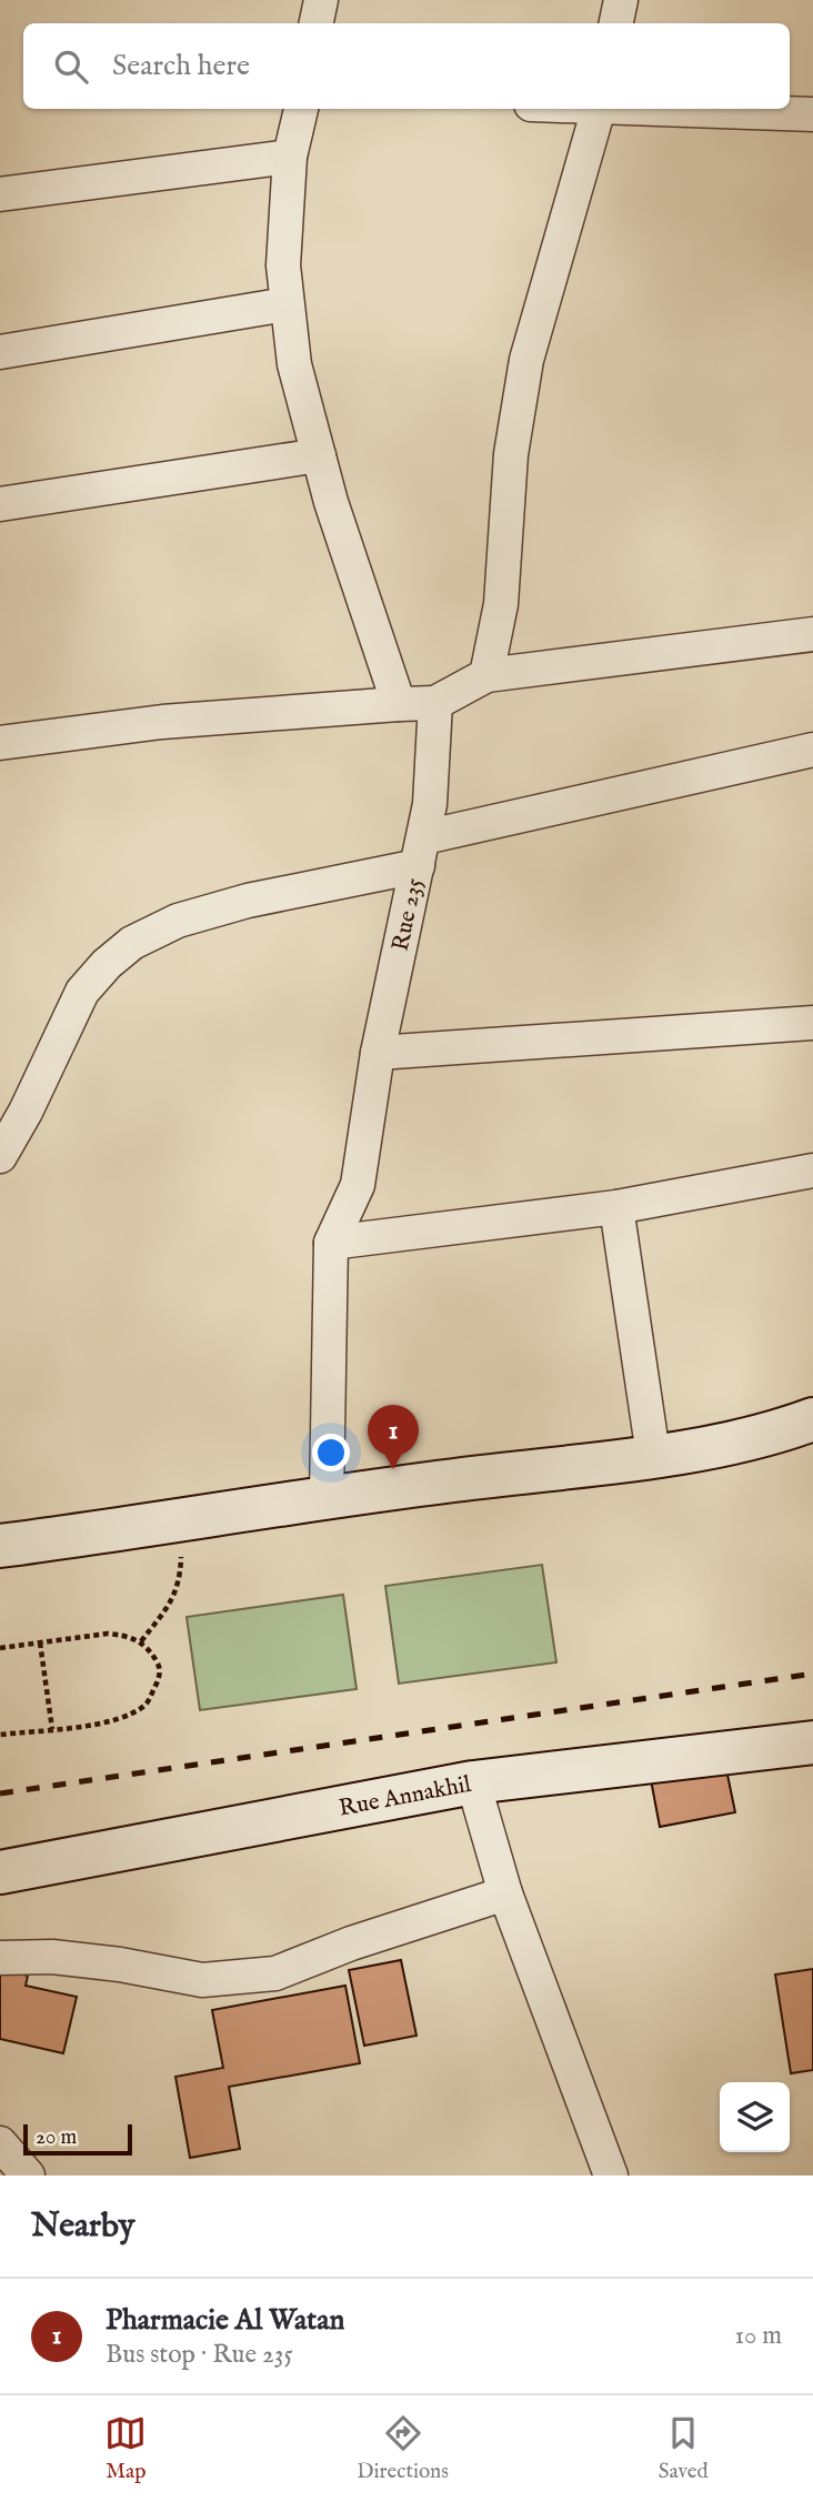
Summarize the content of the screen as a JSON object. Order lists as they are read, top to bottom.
{
  "streets": {
    "main road": ["Rue Annakhil"],
    "street": ["Rue 235"]
  },
  "scale_bar": "20 m",
  "page": {
    "search": "Search here",
    "pins": "1",
    "scale": "20 m",
    "heading": "Nearby",
    "list": [
      {
        "mark": "1",
        "name": "Pharmacie Al Watan",
        "note": "Bus stop · Rue 235",
        "value": "10 m"
      }
    ],
    "nav": ["Map", "Directions", "Saved"]
  }
}
